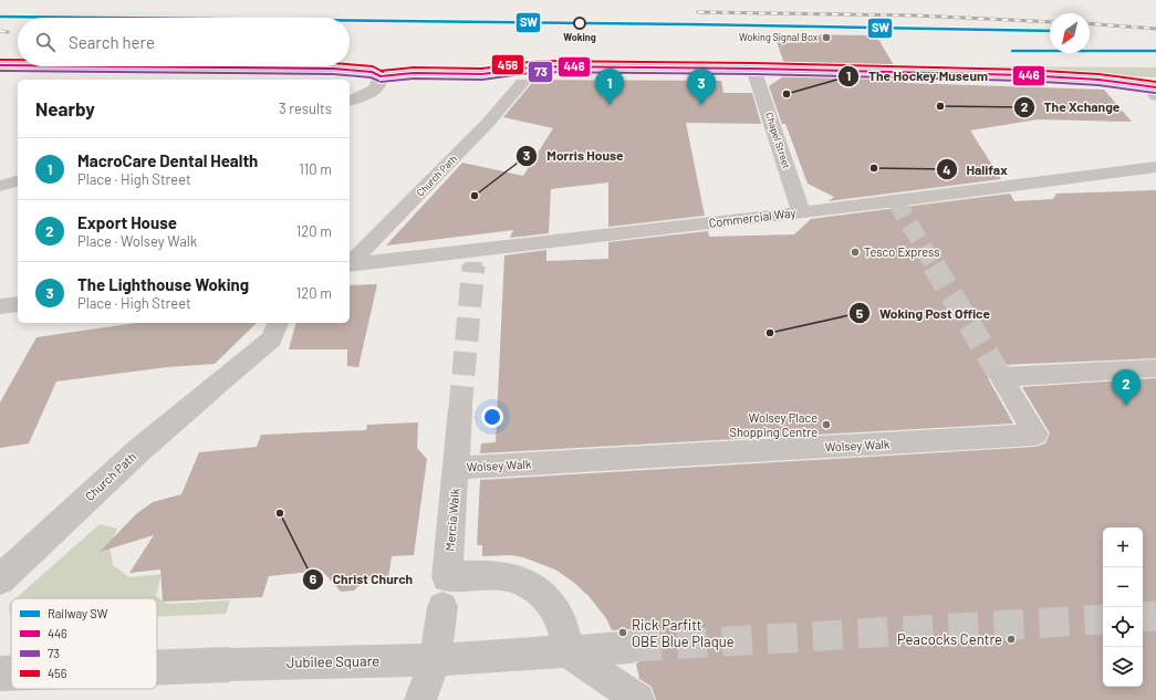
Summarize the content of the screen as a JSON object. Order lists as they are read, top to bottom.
{
  "streets": {
    "street": [
      "Chapel Street",
      "Church Path",
      "Commercial Way",
      "Wolsey Walk",
      "Mercia Walk",
      "Jubilee Square"
    ]
  },
  "crossings": [
    ["Chapel Street", "Commercial Way"],
    ["Wolsey Walk", "Mercia Walk"]
  ],
  "places": [
    "Woking",
    "Woking Signal Box",
    "The Hockey Museum",
    "The Xchange",
    "Halifax",
    "Morris House",
    "Tesco Express",
    "Woking Post Office",
    "Wolsey Place Shopping Centre",
    "Christ Church",
    "Rick Parfitt OBE Blue Plaque",
    "Peacocks Centre"
  ],
  "lines": [
    "rail line SW",
    "transit line 456",
    "transit line 446",
    "transit line 73"
  ],
  "legend": [
    "Railway SW",
    "446",
    "73",
    "456"
  ],
  "north": "bottom left",
  "page": {
    "search": "Search here",
    "pins": ["1", "3", "2"],
    "heading": ["Nearby", "3 results"],
    "list": [
      {
        "mark": "1",
        "name": "MacroCare Dental Health",
        "note": "Place · High Street",
        "value": "110 m"
      },
      {
        "mark": "2",
        "name": "Export House",
        "note": "Place · Wolsey Walk",
        "value": "120 m"
      },
      {
        "mark": "3",
        "name": "The Lighthouse Woking",
        "note": "Place · High Street",
        "value": "120 m"
      }
    ],
    "map_buttons": ["+", "−"]
  }
}
